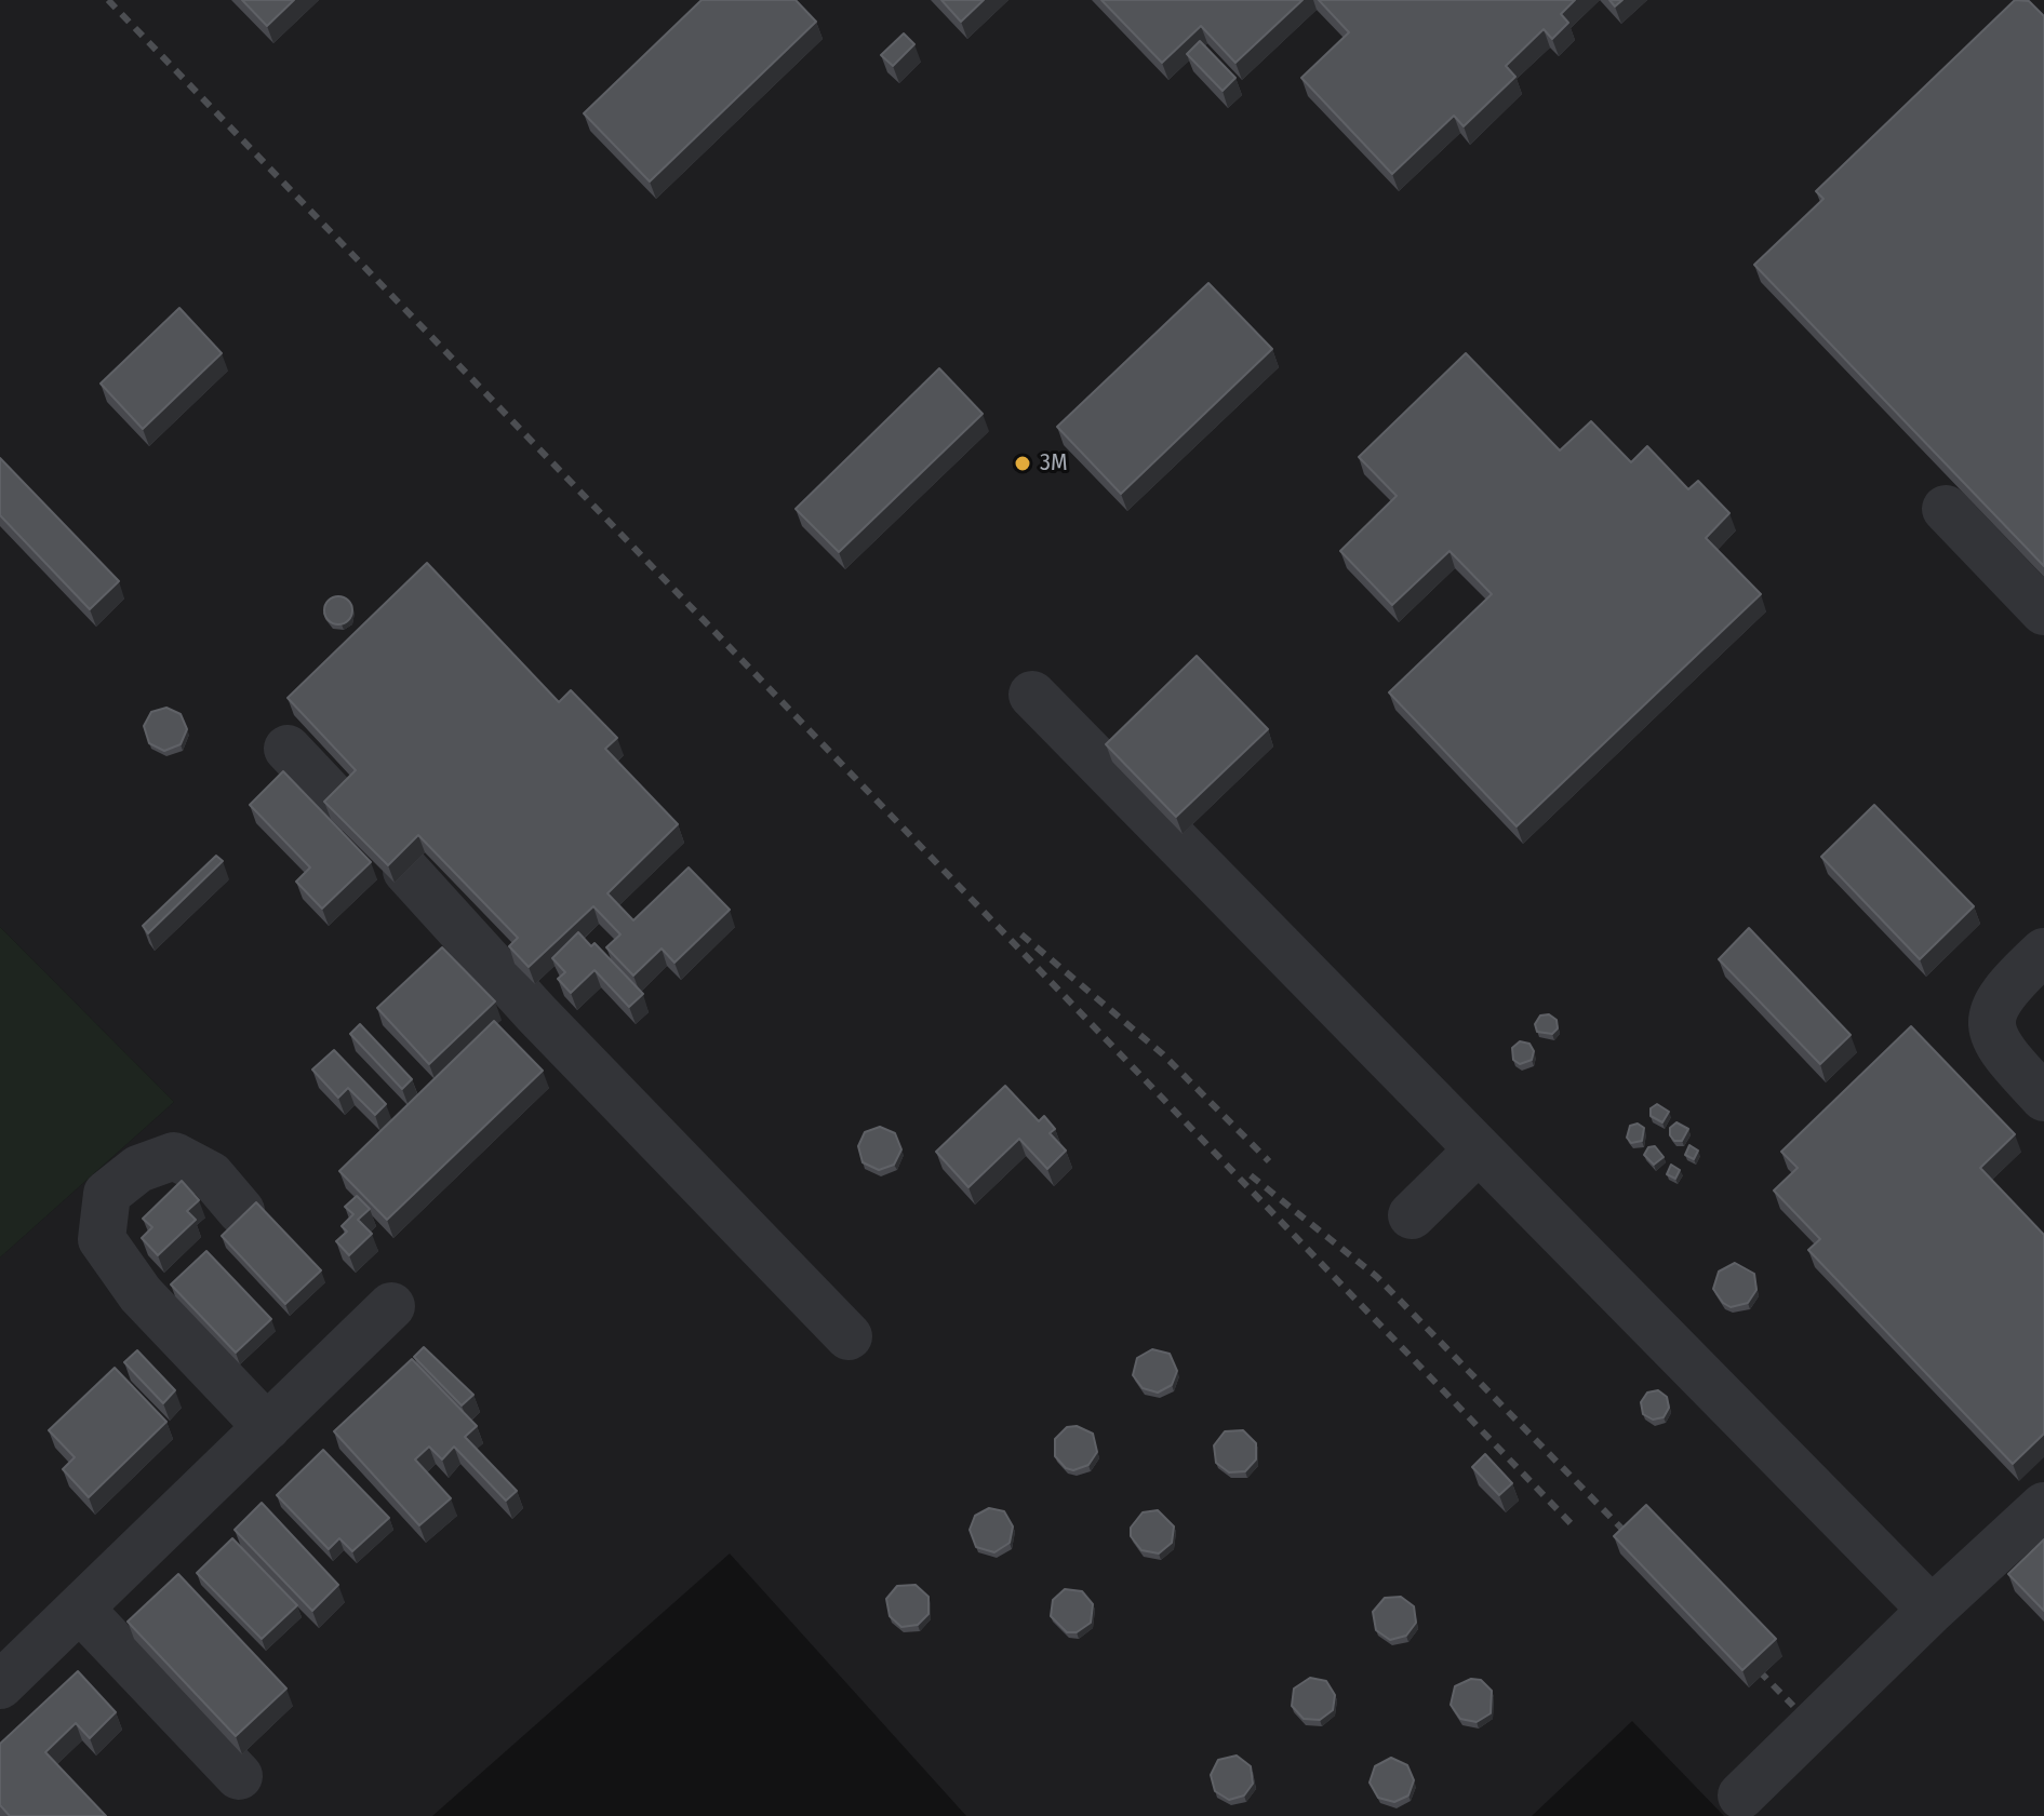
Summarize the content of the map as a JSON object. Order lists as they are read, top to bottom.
{
  "places": ["3M"]
}
